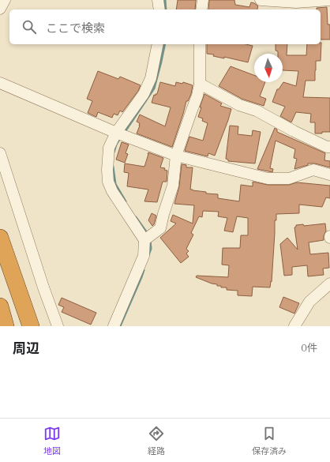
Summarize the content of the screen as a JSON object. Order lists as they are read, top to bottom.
{
  "north": "bottom",
  "page": {
    "search": "ここで検索",
    "heading": ["周辺", "0件"],
    "nav": ["地図", "経路", "保存済み"]
  }
}
